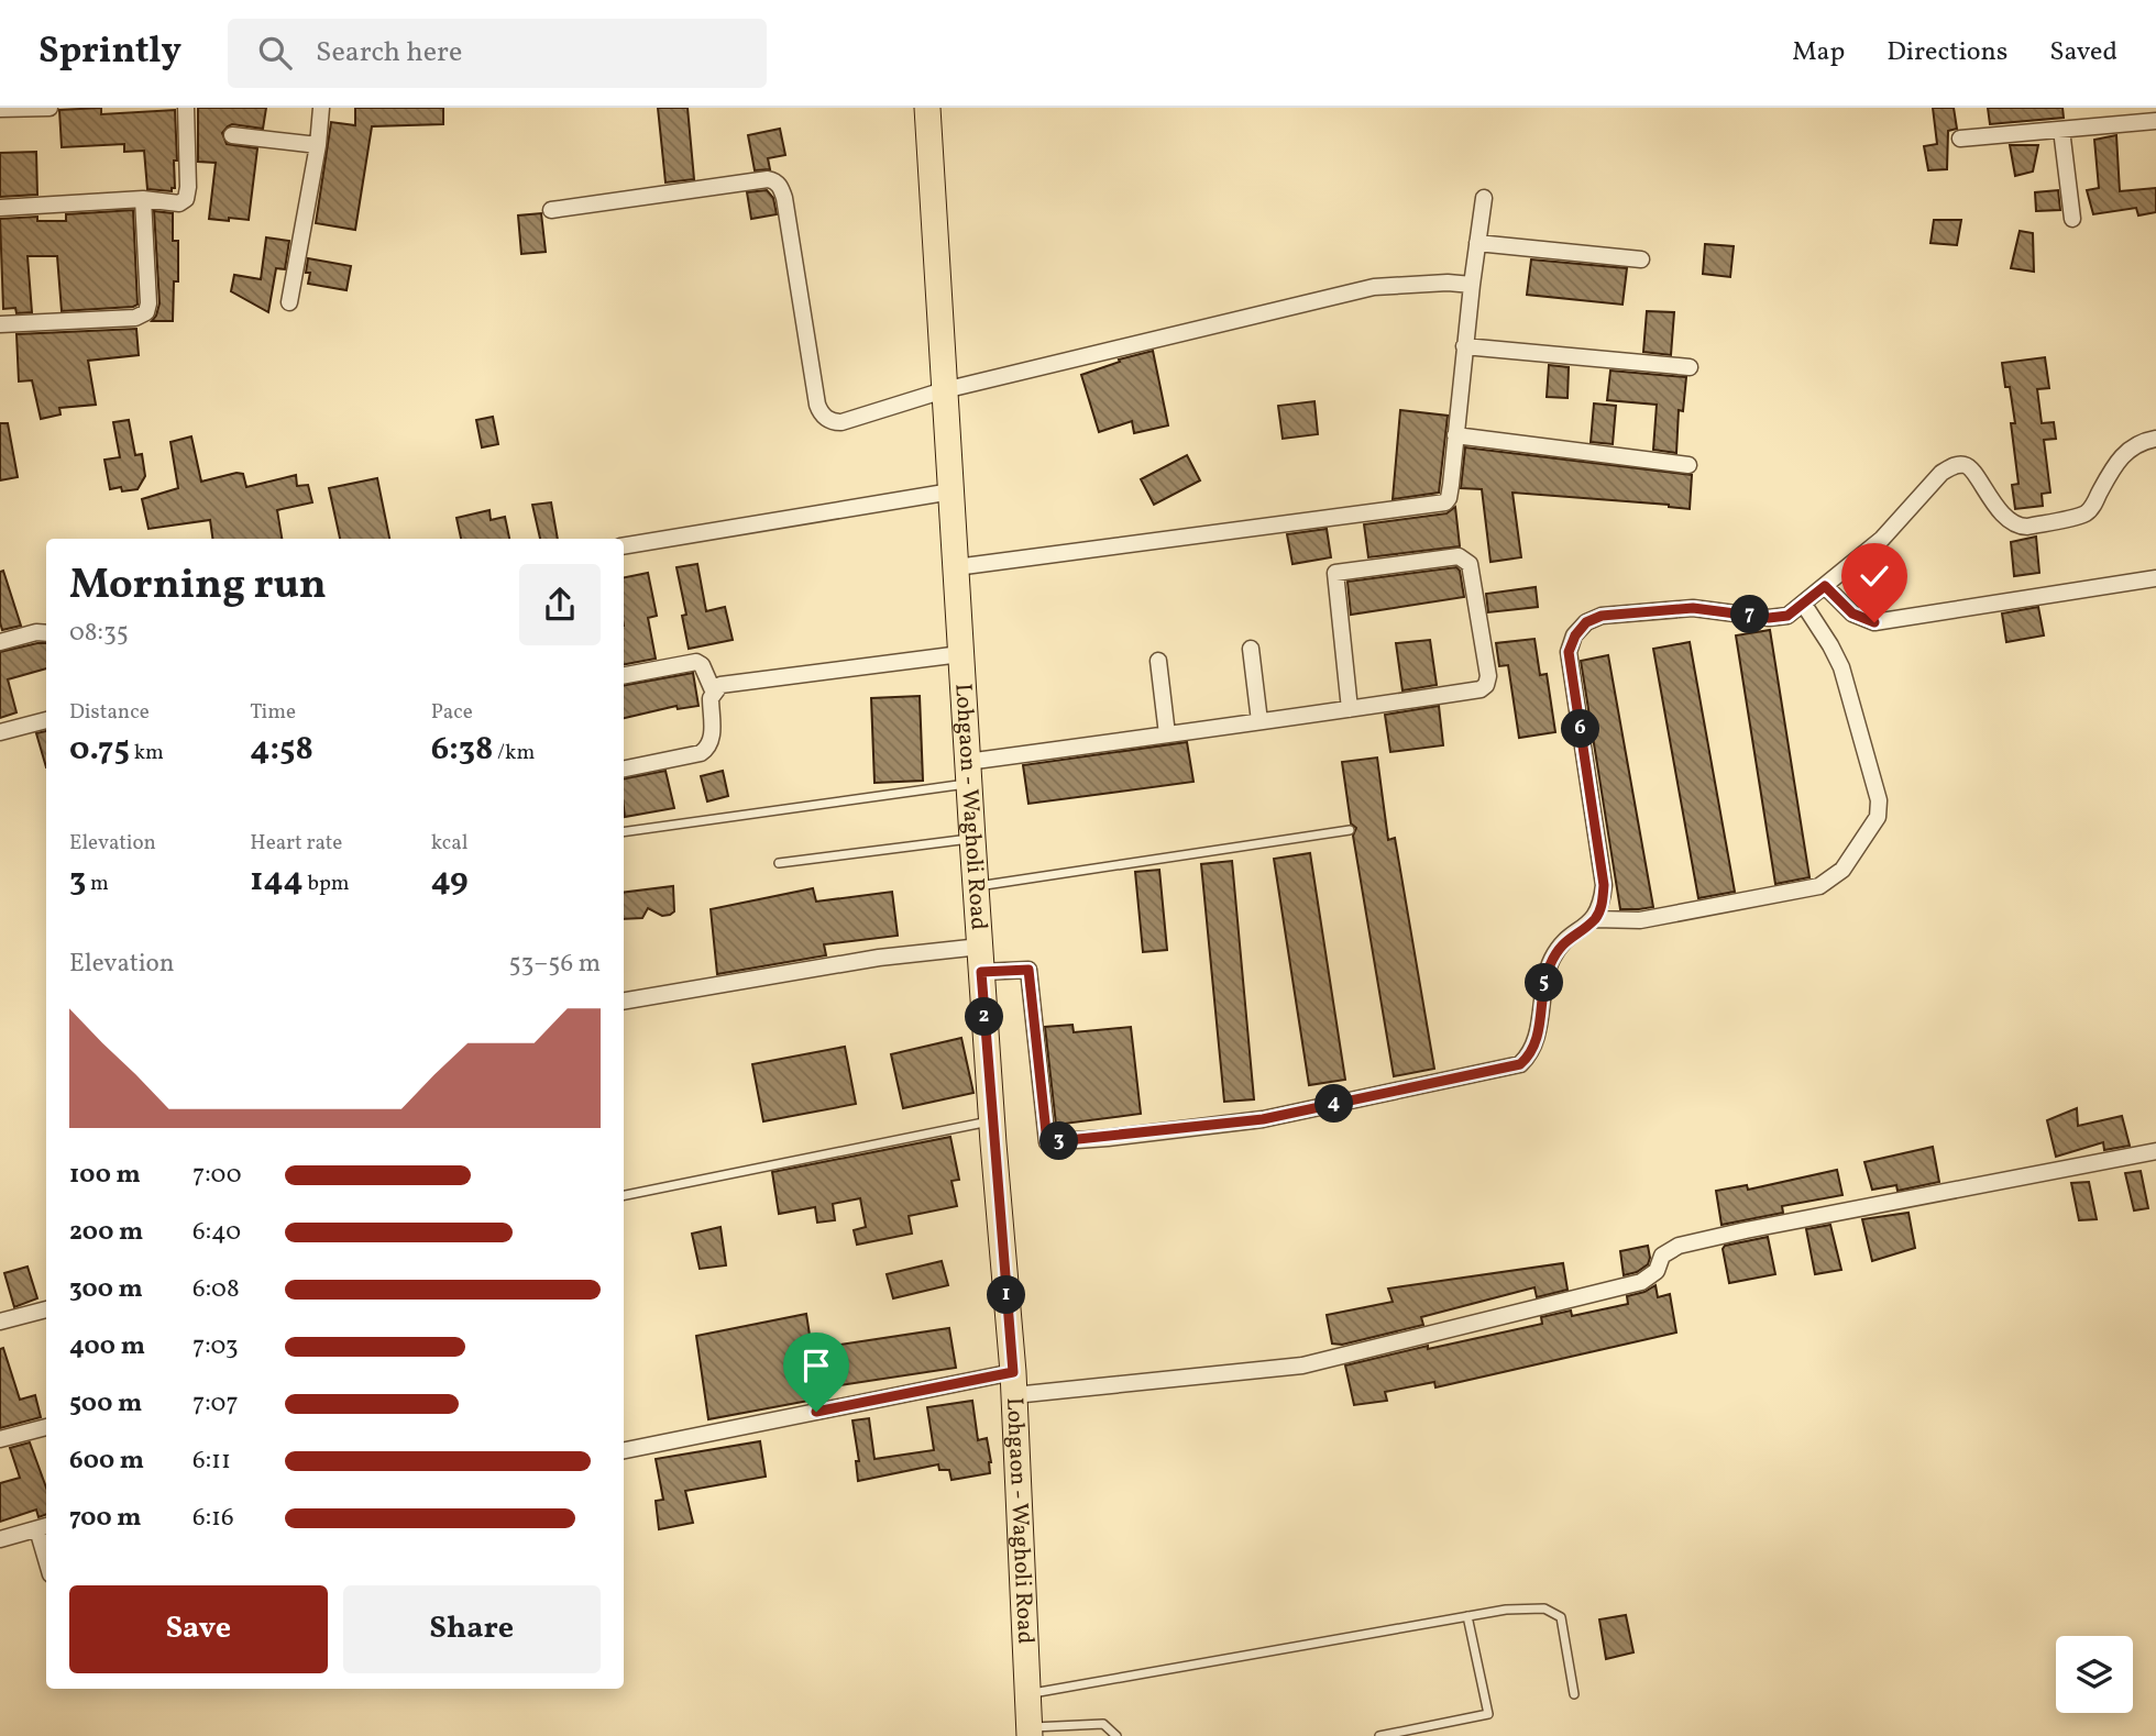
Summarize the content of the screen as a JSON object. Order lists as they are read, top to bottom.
{
  "streets": {
    "main road": ["Lohgaon - Wagholi Road"]
  },
  "page": {
    "header": "Sprintly",
    "search": "Search here",
    "nav": ["Map", "Directions", "Saved"],
    "heading": ["Morning run", "08:35"],
    "pins": [
      "7",
      "6",
      "5",
      "2",
      "4",
      "3",
      "1"
    ],
    "stats": [
      ["Distance", "0.75 km"],
      ["Time", "4:58"],
      ["Pace", "6:38 /km"],
      ["Elevation", "3 m"],
      ["Heart rate", "144 bpm"],
      ["kcal", "49"]
    ],
    "chart": ["Elevation", "53–56 m"],
    "list": [
      {
        "name": "100 m",
        "note": "7:00"
      },
      {
        "name": "200 m",
        "note": "6:40"
      },
      {
        "name": "300 m",
        "note": "6:08"
      },
      {
        "name": "400 m",
        "note": "7:03"
      },
      {
        "name": "500 m",
        "note": "7:07"
      },
      {
        "name": "600 m",
        "note": "6:11"
      },
      {
        "name": "700 m",
        "note": "6:16"
      }
    ],
    "buttons": ["Save", "Share"]
  }
}
